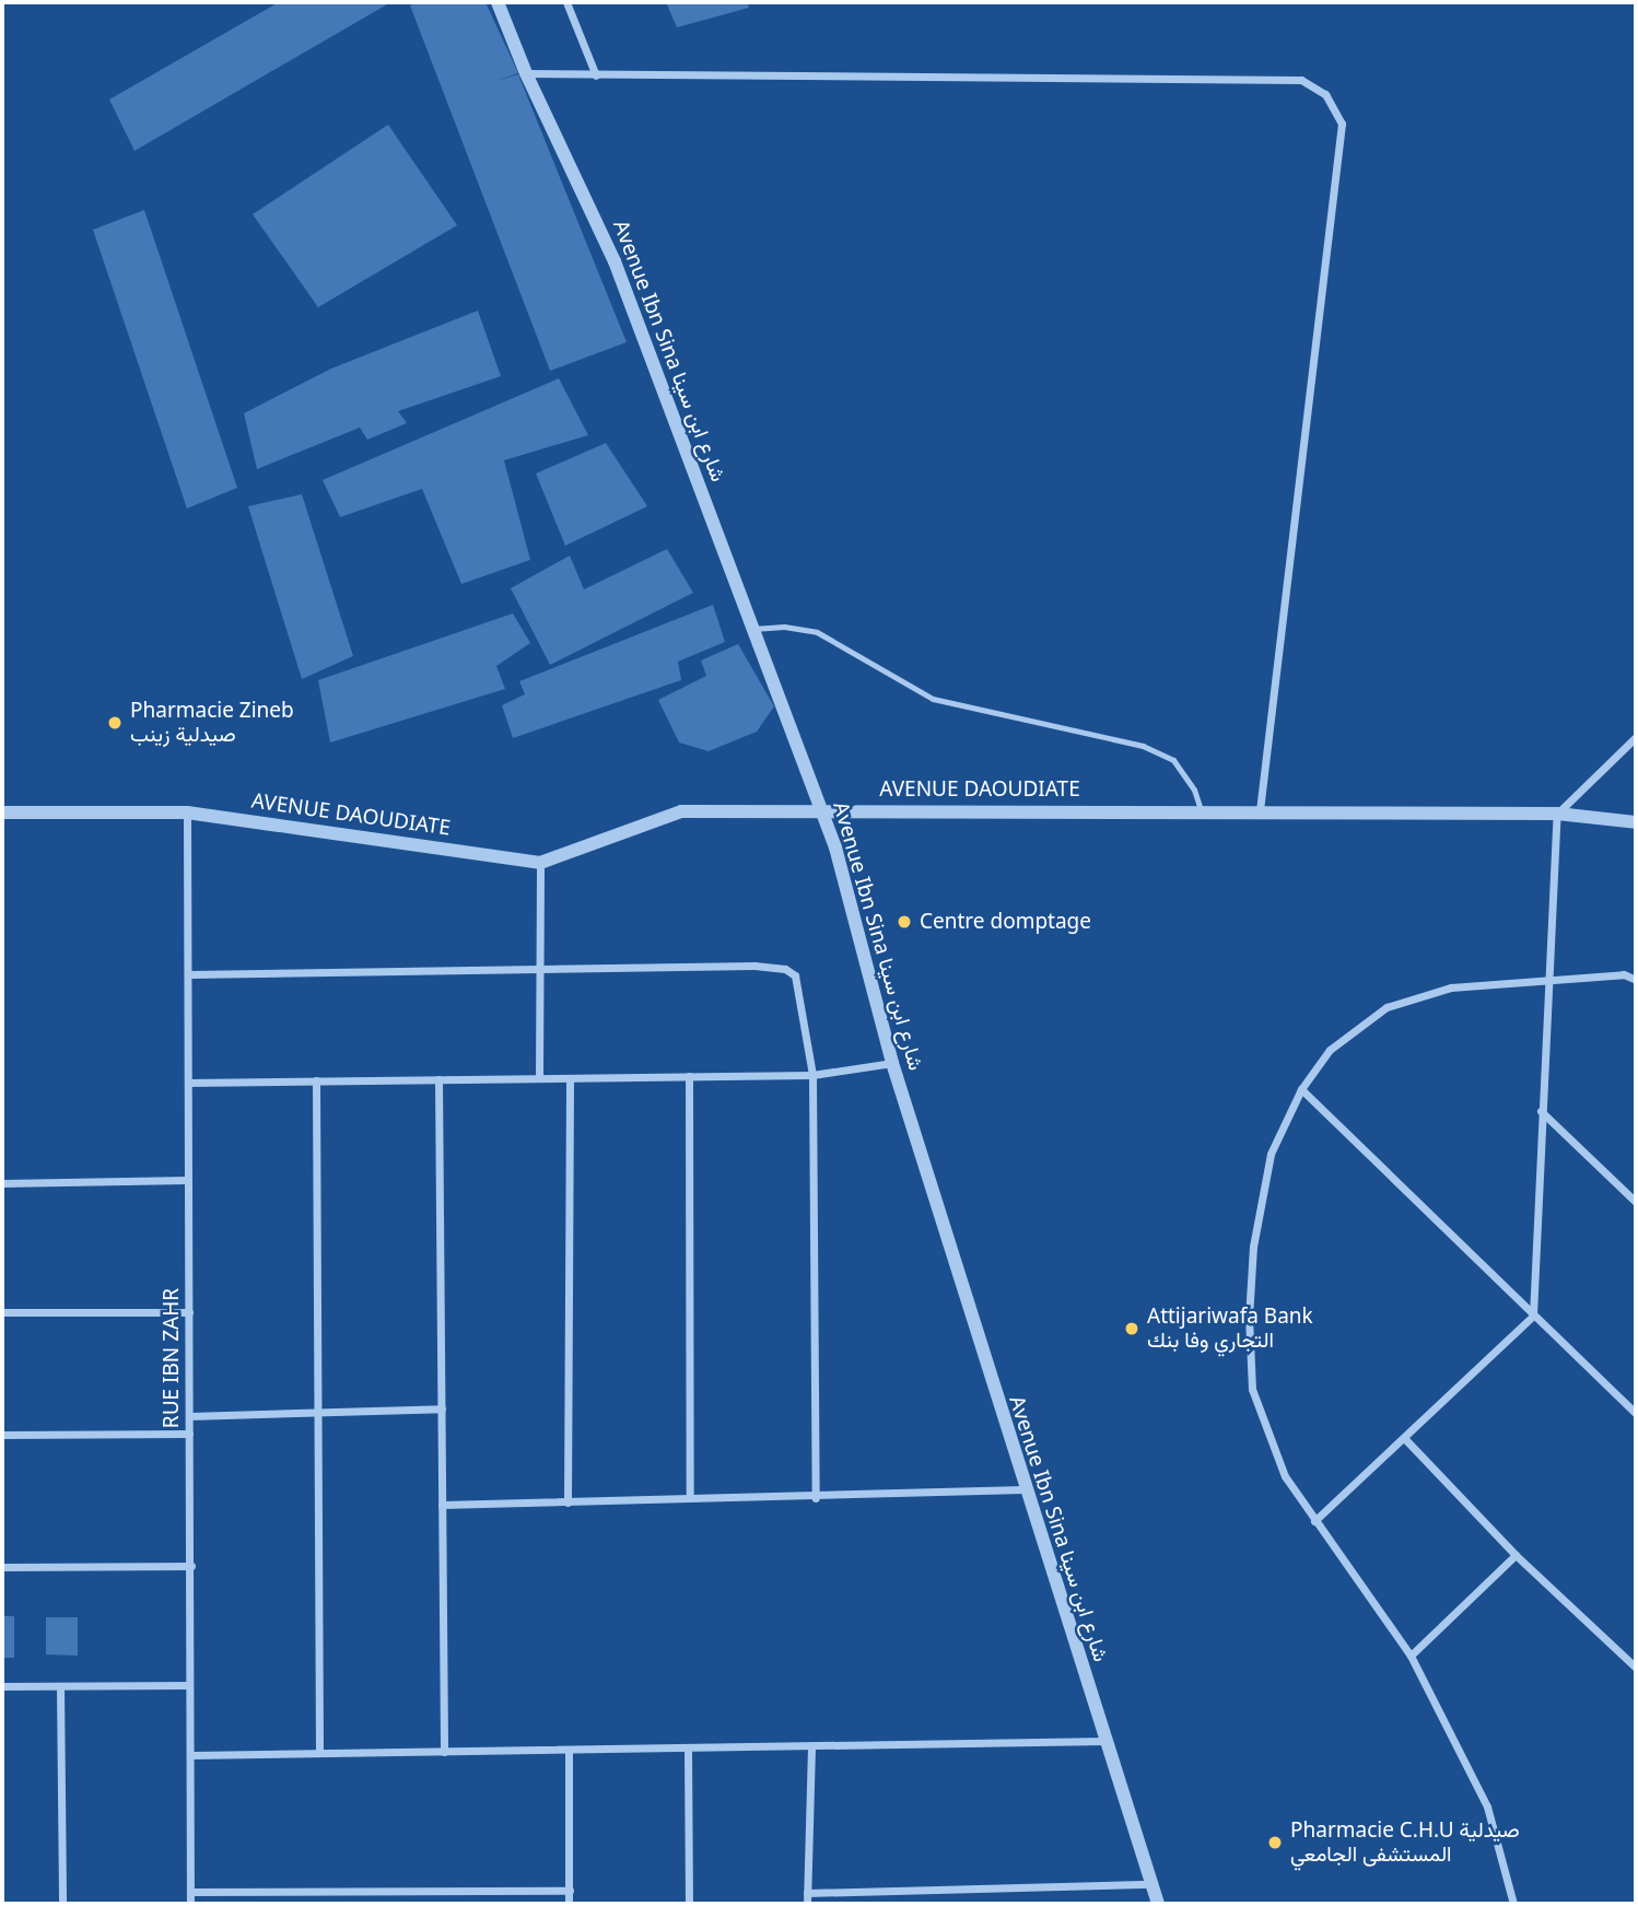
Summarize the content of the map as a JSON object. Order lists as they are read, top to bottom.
{
  "streets": {
    "street": ["Avenue Ibn Sina شارع ابن سينا", "AVENUE DAOUDIATE", "RUE IBN ZAHR"]
  },
  "crossings": [
    ["Avenue Ibn Sina شارع ابن سينا", "AVENUE DAOUDIATE"],
    ["AVENUE DAOUDIATE", "RUE IBN ZAHR"]
  ],
  "places": [
    "Pharmacie Zineb صيدلية زينب",
    "Centre domptage",
    "Attijariwafa Bank التجاري وفا بنك",
    "Pharmacie C.H.U صيدلية المستشفى الجامعي"
  ]
}
